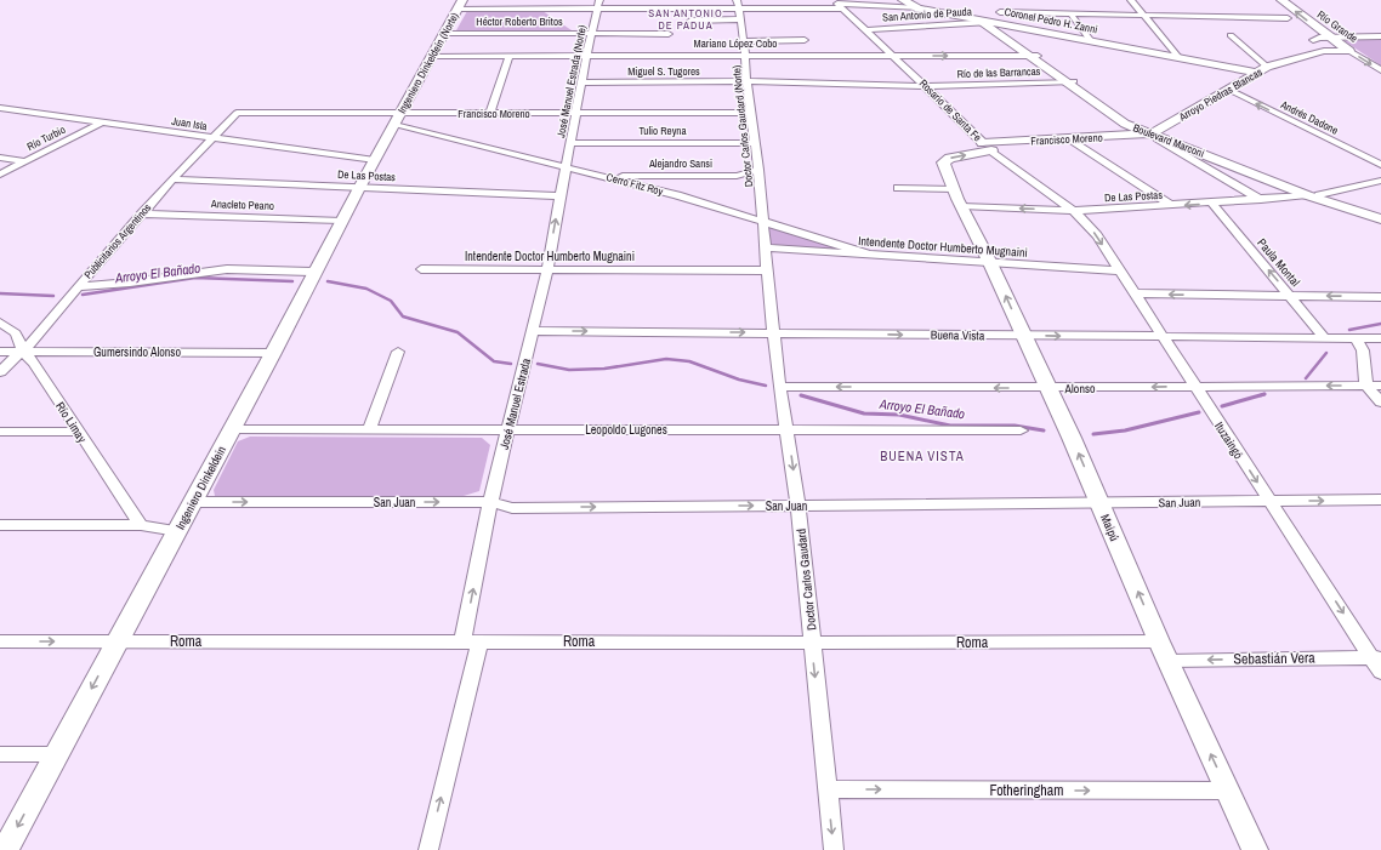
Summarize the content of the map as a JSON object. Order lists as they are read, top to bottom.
{
  "streets": {
    "main road": [
      "Coronel Pedro H. Zanni",
      "Río Grande",
      "Ingeniero Dinkeldein (Norte)",
      "Arroyo Piedras Blancas",
      "Francisco Moreno",
      "Boulevard Marconi",
      "Ingeniero Dinkeldein",
      "Maipú"
    ],
    "street": [
      "San Antonio de Pauda",
      "Héctor Roberto Britos",
      "Mariano López Cobo",
      "Miguel S. Tugores",
      "Río de las Barrancas",
      "José Manuel Estrada (Norte)",
      "Rosario de Santa Fe",
      "Andrés Dadone",
      "Juan Isla",
      "Doctor Carlos Gaudard (Norte)",
      "Tulio Reyna",
      "Río Turbio",
      "Alejandro Sansi",
      "De Las Postas",
      "Cerro Fitz Roy",
      "Anacleto Peano",
      "Publicitarios Argentinos",
      "Intendente Doctor Humberto Mugnaini",
      "Paula Montal",
      "Buena Vista",
      "Gumersindo Alonso",
      "Alonso",
      "José Manuel Estrada",
      "Río Limay",
      "Leopoldo Lugones",
      "Ituzaingó",
      "San Juan",
      "Doctor Carlos Gaudard",
      "Roma",
      "Sebastián Vera",
      "Fotheringham"
    ]
  },
  "crossings": [
    ["San Antonio de Pauda", "Coronel Pedro H. Zanni"],
    ["San Antonio de Pauda", "Rosario de Santa Fe"],
    ["San Antonio de Pauda", "Boulevard Marconi"],
    ["Coronel Pedro H. Zanni", "Ingeniero Dinkeldein (Norte)"],
    ["Coronel Pedro H. Zanni", "José Manuel Estrada (Norte)"],
    ["Coronel Pedro H. Zanni", "Arroyo Piedras Blancas"],
    ["Coronel Pedro H. Zanni", "Rosario de Santa Fe"],
    ["Coronel Pedro H. Zanni", "Doctor Carlos Gaudard (Norte)"],
    ["Coronel Pedro H. Zanni", "Boulevard Marconi"],
    ["Héctor Roberto Britos", "Ingeniero Dinkeldein (Norte)"],
    ["Héctor Roberto Britos", "José Manuel Estrada (Norte)"],
    ["Río Grande", "Arroyo Piedras Blancas"],
    ["Mariano López Cobo", "Ingeniero Dinkeldein (Norte)"],
    ["Mariano López Cobo", "José Manuel Estrada (Norte)"],
    ["Mariano López Cobo", "Rosario de Santa Fe"],
    ["Mariano López Cobo", "Doctor Carlos Gaudard (Norte)"],
    ["Mariano López Cobo", "Boulevard Marconi"],
    ["Ingeniero Dinkeldein (Norte)", "Francisco Moreno"],
    ["Ingeniero Dinkeldein (Norte)", "Cerro Fitz Roy"],
    ["Ingeniero Dinkeldein (Norte)", "Ingeniero Dinkeldein"],
    ["Miguel S. Tugores", "Río de las Barrancas"],
    ["Miguel S. Tugores", "José Manuel Estrada (Norte)"],
    ["Miguel S. Tugores", "Doctor Carlos Gaudard (Norte)"],
    ["Río de las Barrancas", "Rosario de Santa Fe"],
    ["Río de las Barrancas", "Doctor Carlos Gaudard (Norte)"],
    ["Río de las Barrancas", "Boulevard Marconi"],
    ["José Manuel Estrada (Norte)", "Francisco Moreno"],
    ["José Manuel Estrada (Norte)", "Tulio Reyna"],
    ["José Manuel Estrada (Norte)", "Cerro Fitz Roy"],
    ["José Manuel Estrada (Norte)", "José Manuel Estrada"],
    ["Arroyo Piedras Blancas", "Francisco Moreno"],
    ["Arroyo Piedras Blancas", "Andrés Dadone"],
    ["Arroyo Piedras Blancas", "Boulevard Marconi"],
    ["Rosario de Santa Fe", "Francisco Moreno"],
    ["Rosario de Santa Fe", "De Las Postas"],
    ["Rosario de Santa Fe", "Ituzaingó"],
    ["Francisco Moreno", "Doctor Carlos Gaudard (Norte)"],
    ["Francisco Moreno", "Boulevard Marconi"],
    ["Francisco Moreno", "Cerro Fitz Roy"],
    ["Francisco Moreno", "Publicitarios Argentinos"],
    ["Francisco Moreno", "Ingeniero Dinkeldein"],
    ["Francisco Moreno", "Maipú"],
    ["Juan Isla", "Río Turbio"],
    ["Juan Isla", "Publicitarios Argentinos"],
    ["Juan Isla", "Ingeniero Dinkeldein"],
    ["Doctor Carlos Gaudard (Norte)", "Tulio Reyna"],
    ["Doctor Carlos Gaudard (Norte)", "Alejandro Sansi"],
    ["Doctor Carlos Gaudard (Norte)", "Cerro Fitz Roy"],
    ["Doctor Carlos Gaudard (Norte)", "Doctor Carlos Gaudard"],
    ["Boulevard Marconi", "De Las Postas"],
    ["Alejandro Sansi", "Cerro Fitz Roy"],
    ["De Las Postas", "Publicitarios Argentinos"],
    ["De Las Postas", "Paula Montal"],
    ["De Las Postas", "José Manuel Estrada"],
    ["De Las Postas", "Ituzaingó"],
    ["De Las Postas", "Ingeniero Dinkeldein"],
    ["De Las Postas", "Maipú"],
    ["Cerro Fitz Roy", "Intendente Doctor Humberto Mugnaini"],
    ["Cerro Fitz Roy", "José Manuel Estrada"],
    ["Cerro Fitz Roy", "Ingeniero Dinkeldein"],
    ["Cerro Fitz Roy", "Doctor Carlos Gaudard"],
    ["Anacleto Peano", "Publicitarios Argentinos"],
    ["Anacleto Peano", "Ingeniero Dinkeldein"],
    ["Publicitarios Argentinos", "Gumersindo Alonso"],
    ["Publicitarios Argentinos", "Río Limay"],
    ["Intendente Doctor Humberto Mugnaini", "José Manuel Estrada"],
    ["Intendente Doctor Humberto Mugnaini", "Ituzaingó"],
    ["Intendente Doctor Humberto Mugnaini", "Maipú"],
    ["Intendente Doctor Humberto Mugnaini", "Doctor Carlos Gaudard"],
    ["Paula Montal", "Buena Vista"],
    ["Buena Vista", "José Manuel Estrada"],
    ["Buena Vista", "Ituzaingó"],
    ["Buena Vista", "Maipú"],
    ["Buena Vista", "Doctor Carlos Gaudard"],
    ["Gumersindo Alonso", "Río Limay"],
    ["Gumersindo Alonso", "Ingeniero Dinkeldein"],
    ["Alonso", "Ituzaingó"],
    ["Alonso", "Maipú"],
    ["Alonso", "Doctor Carlos Gaudard"],
    ["José Manuel Estrada", "Leopoldo Lugones"],
    ["José Manuel Estrada", "San Juan"],
    ["José Manuel Estrada", "Roma"],
    ["Leopoldo Lugones", "Ingeniero Dinkeldein"],
    ["Leopoldo Lugones", "Doctor Carlos Gaudard"],
    ["Ituzaingó", "San Juan"],
    ["Ituzaingó", "Sebastián Vera"],
    ["Ingeniero Dinkeldein", "San Juan"],
    ["Ingeniero Dinkeldein", "Roma"],
    ["San Juan", "Maipú"],
    ["San Juan", "Doctor Carlos Gaudard"],
    ["Maipú", "Roma"],
    ["Maipú", "Sebastián Vera"],
    ["Maipú", "Fotheringham"],
    ["Doctor Carlos Gaudard", "Roma"],
    ["Doctor Carlos Gaudard", "Fotheringham"],
    ["Roma", "Sebastián Vera"]
  ],
  "one_way": [
    "Paula Montal",
    "Buena Vista",
    "José Manuel Estrada",
    "Ituzaingó",
    "San Juan",
    "Maipú",
    "Doctor Carlos Gaudard",
    "Sebastián Vera",
    "Fotheringham"
  ],
  "districts": ["SAN ANTONIO DE PADUA", "BUENA VISTA"],
  "water": ["Arroyo El Bañado"]
}
